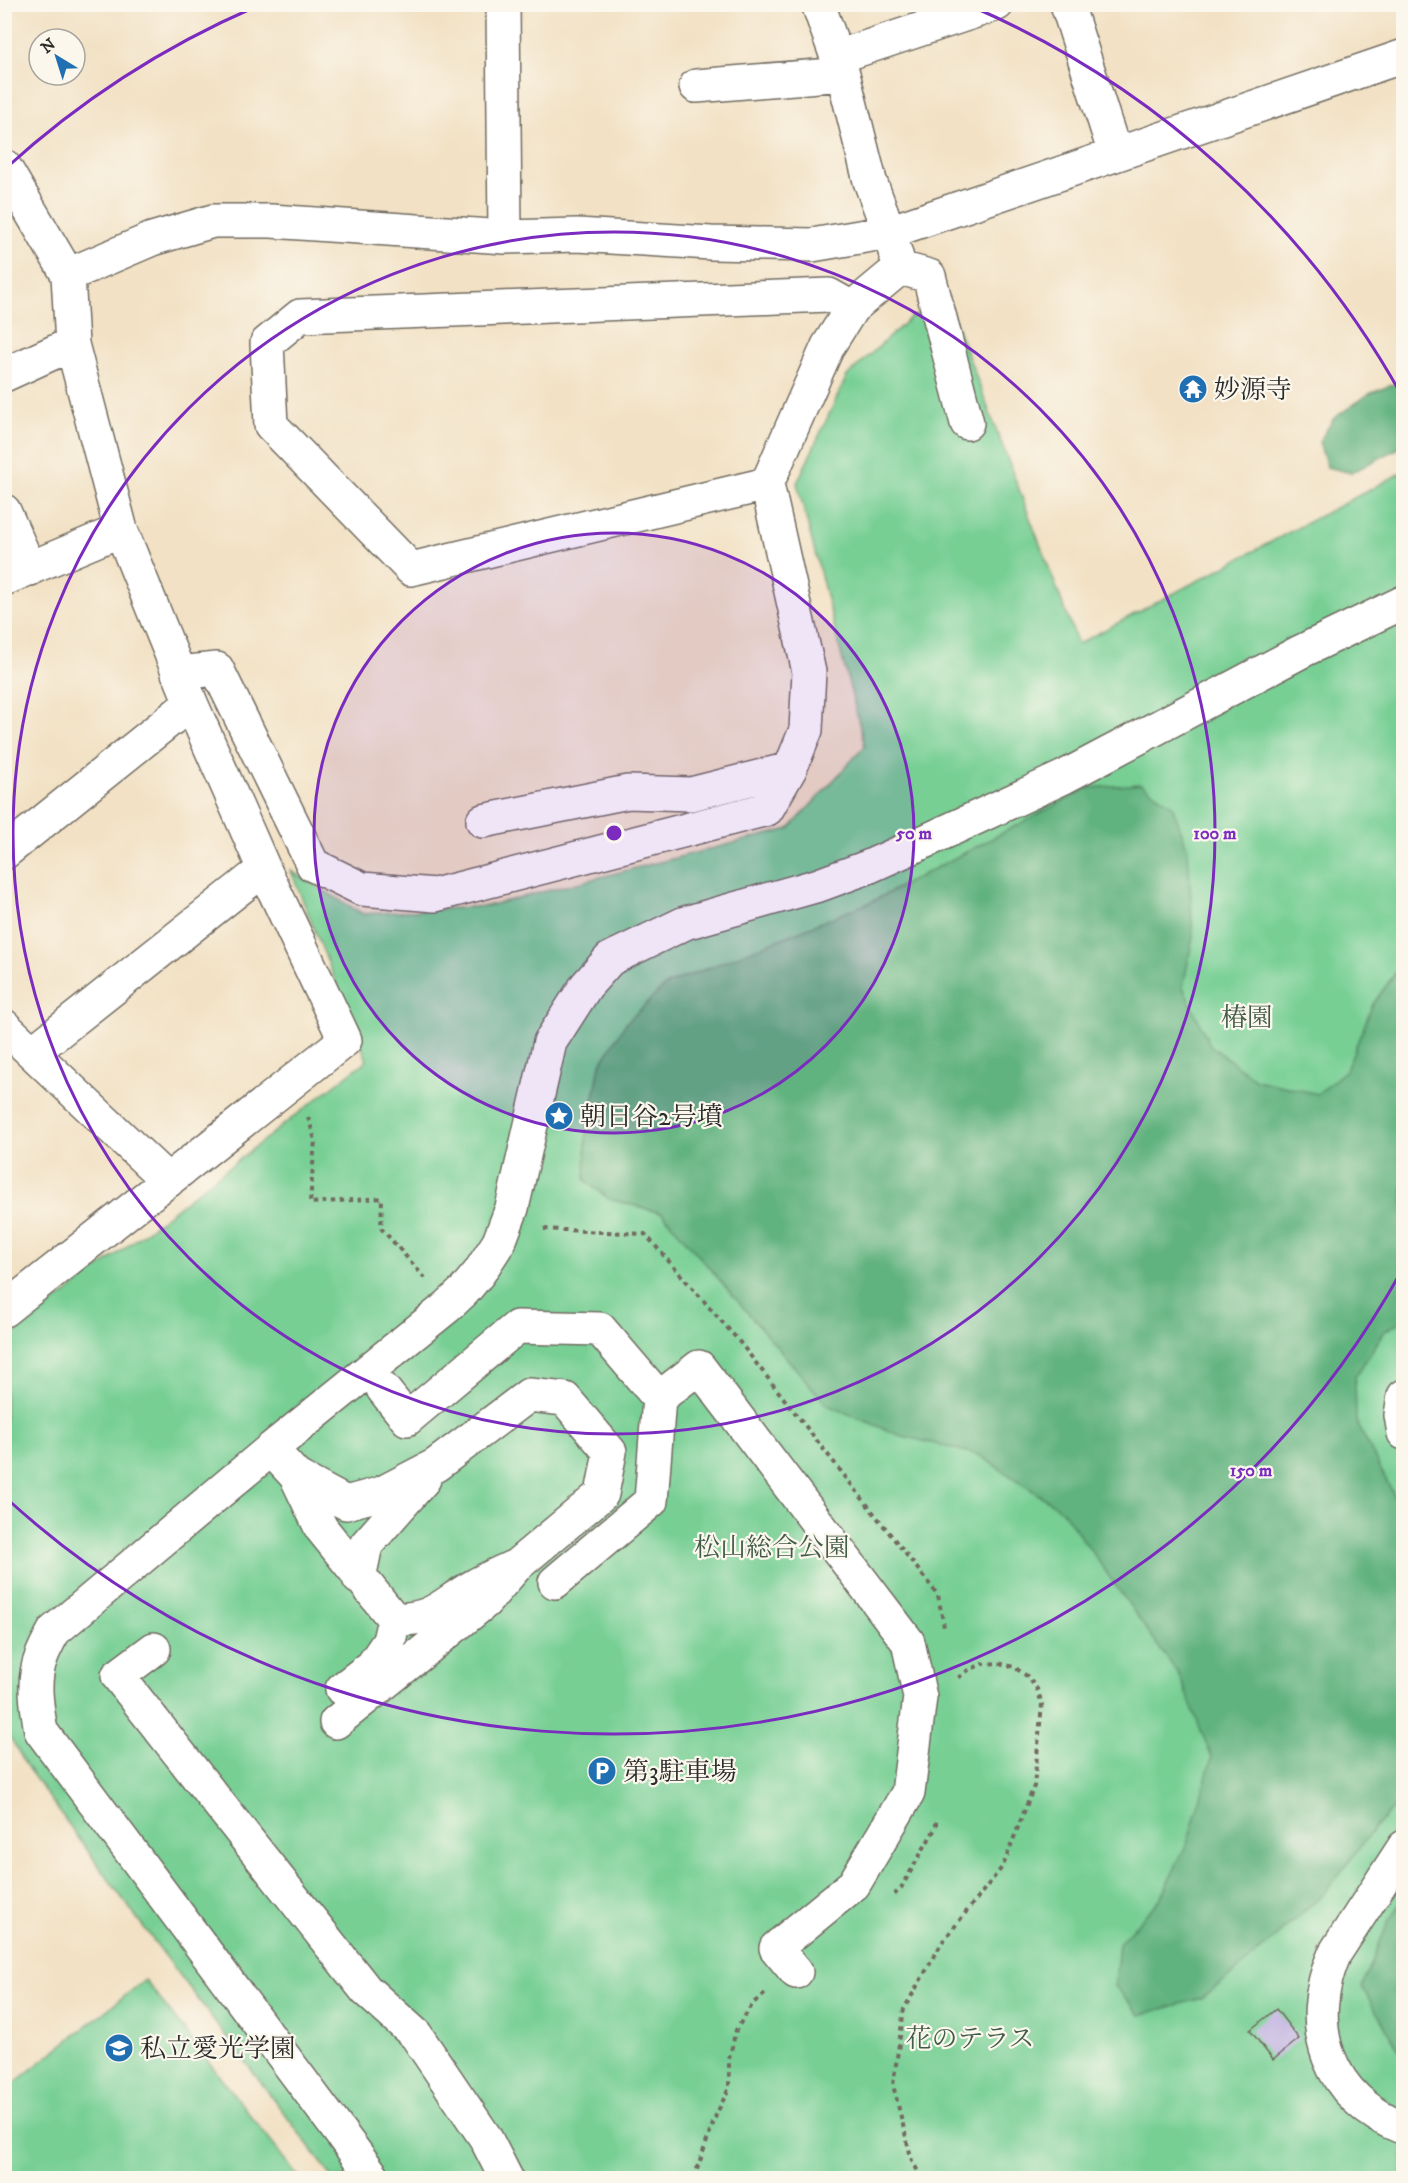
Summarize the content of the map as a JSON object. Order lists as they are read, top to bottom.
{
  "parks": ["椿園", "松山総合公園", "花のテラス"],
  "places": {
    "temple": ["妙源寺"],
    "place": ["朝日谷2号墳"],
    "parking": ["第3駐車場"],
    "school or university": ["私立愛光学園"]
  },
  "north": "top left",
  "rings": ["50 m", "100 m", "150 m"]
}
